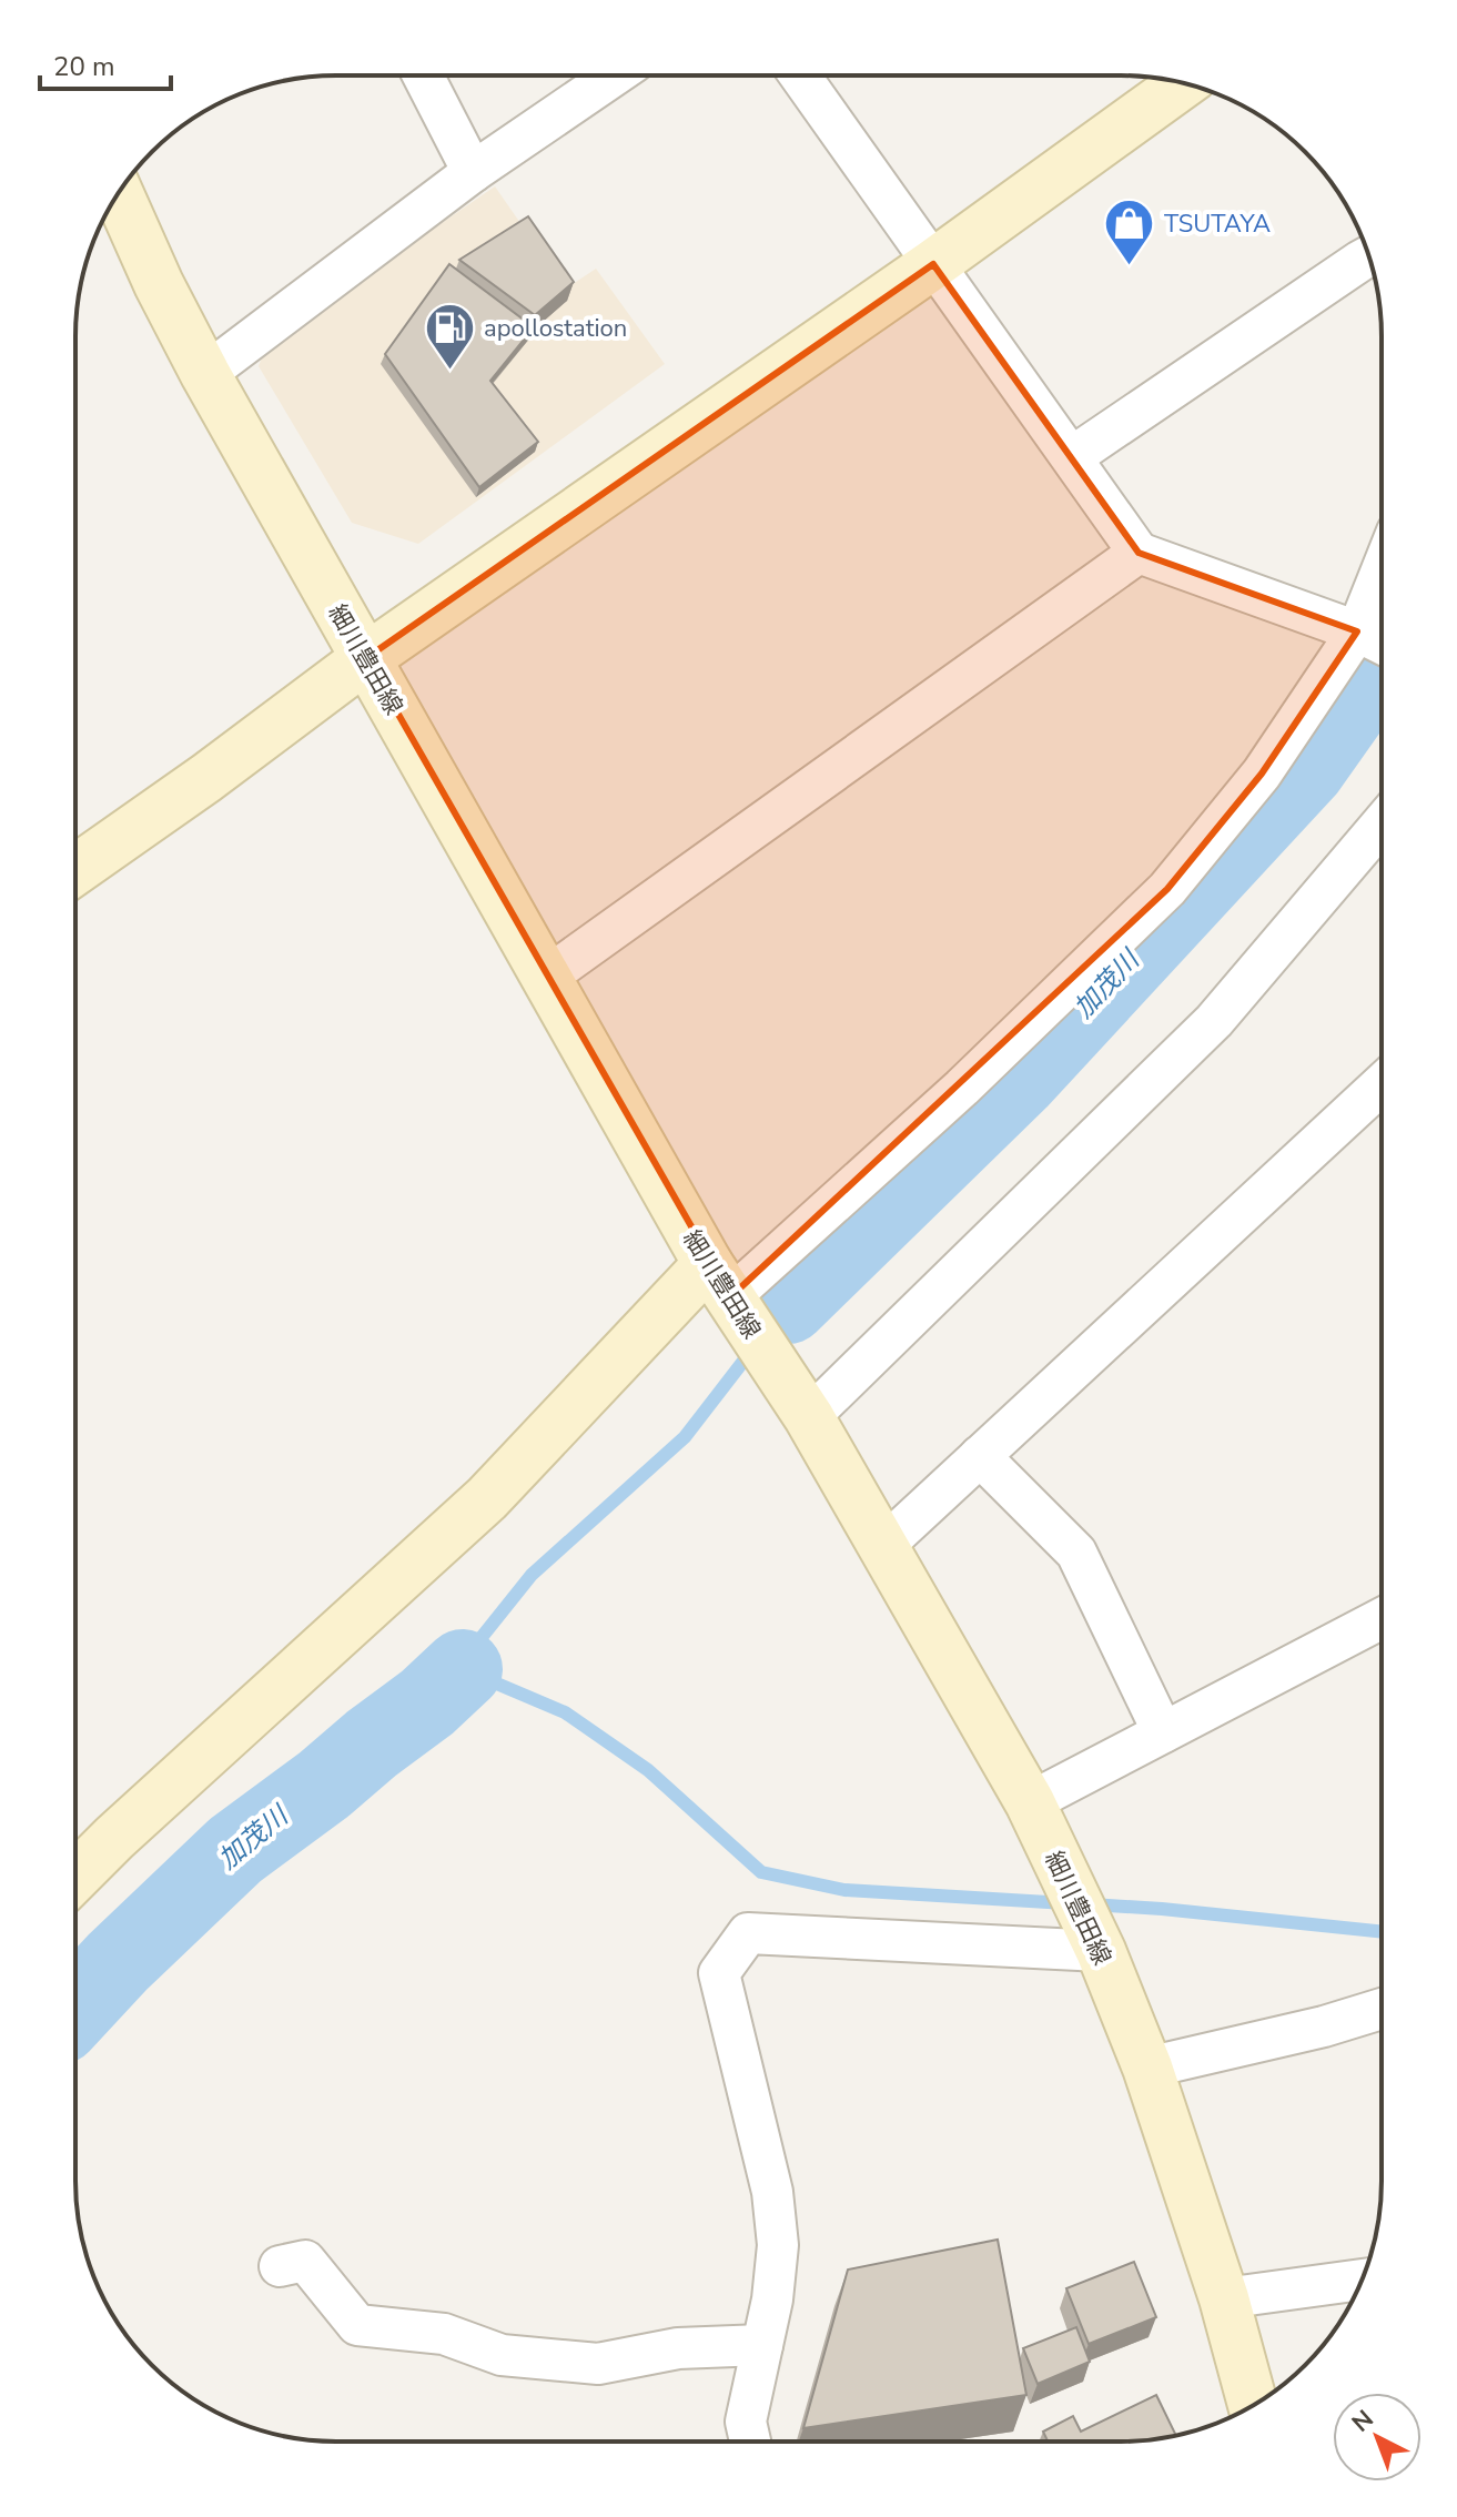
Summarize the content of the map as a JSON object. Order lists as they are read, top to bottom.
{
  "streets": {
    "main road": ["細川豊田線"]
  },
  "water": ["加茂川"],
  "places": {
    "shop": ["TSUTAYA"],
    "fuel station": ["apollostation"]
  },
  "scale_bar": "20 m",
  "north": "top left"
}
